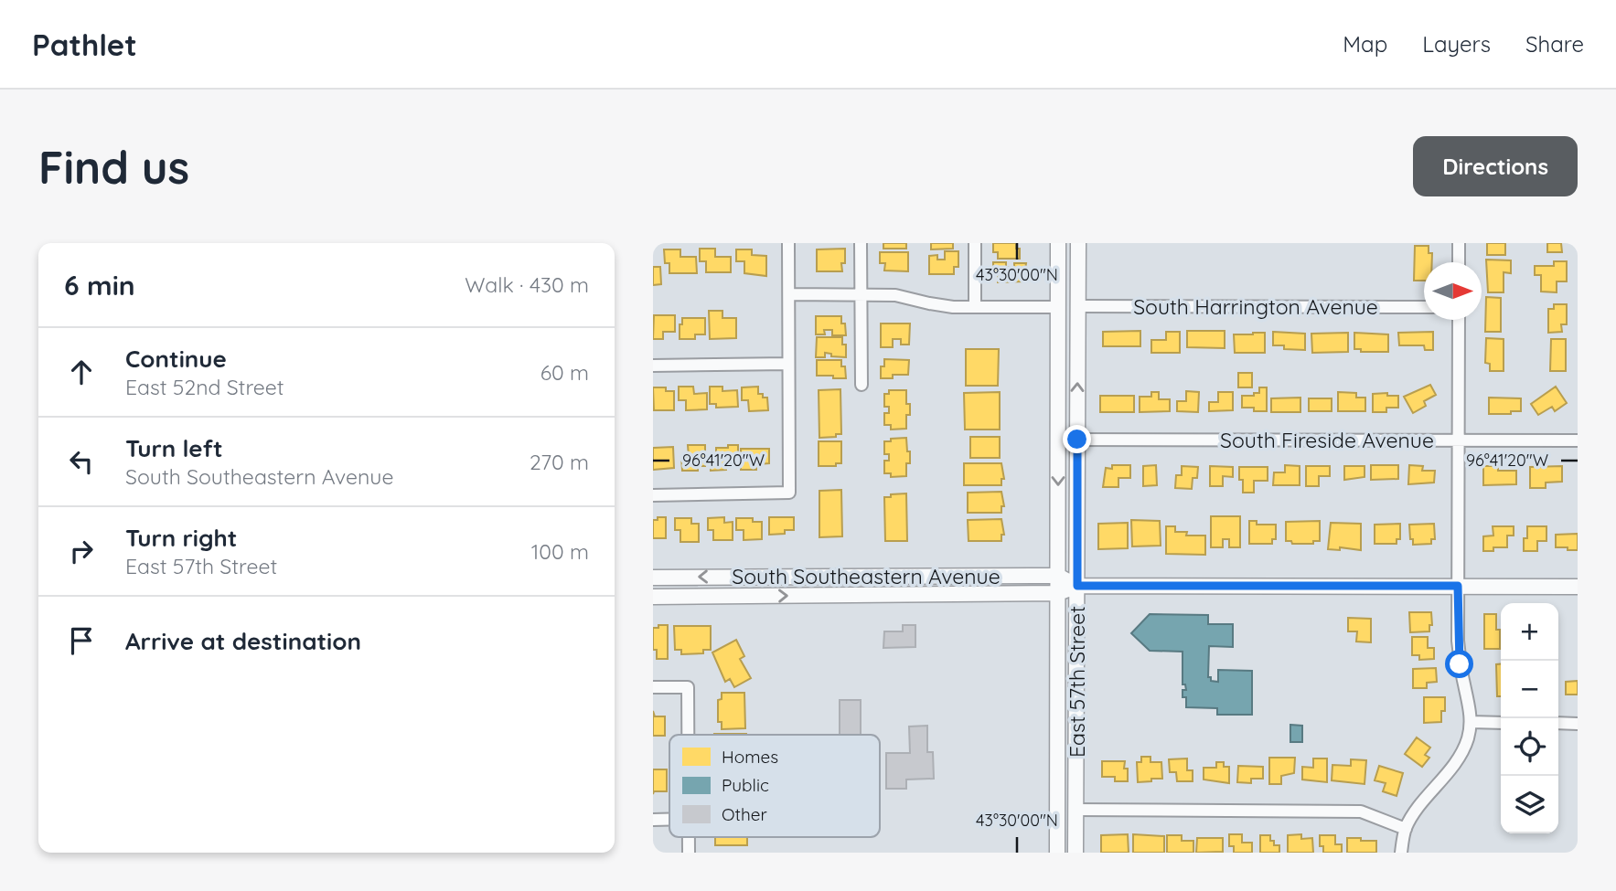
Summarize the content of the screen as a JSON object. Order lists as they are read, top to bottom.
{
  "streets": {
    "main road": ["South Southeastern Avenue", "East 57th Street"],
    "street": ["South Harrington Avenue", "South Fireside Avenue"]
  },
  "crossings": [
    ["South Harrington Avenue", "East 57th Street"],
    ["South Fireside Avenue", "East 57th Street"],
    ["South Southeastern Avenue", "East 57th Street"]
  ],
  "legend": ["Homes", "Public", "Other"],
  "north": "right",
  "page": {
    "header": "Pathlet",
    "nav": ["Map", "Layers", "Share"],
    "buttons": "Directions",
    "title": "Find us",
    "heading": ["6 min", "Walk · 430 m"],
    "list": [
      ["Continue", "East 52nd Street", "60 m"],
      ["Turn left", "South Southeastern Avenue", "270 m"],
      ["Turn right", "East 57th Street", "100 m"],
      "Arrive at destination"
    ],
    "map_buttons": ["+", "−"]
  },
  "coordinates": ["43°30'00\"N", "96°41'20\"W"]
}
